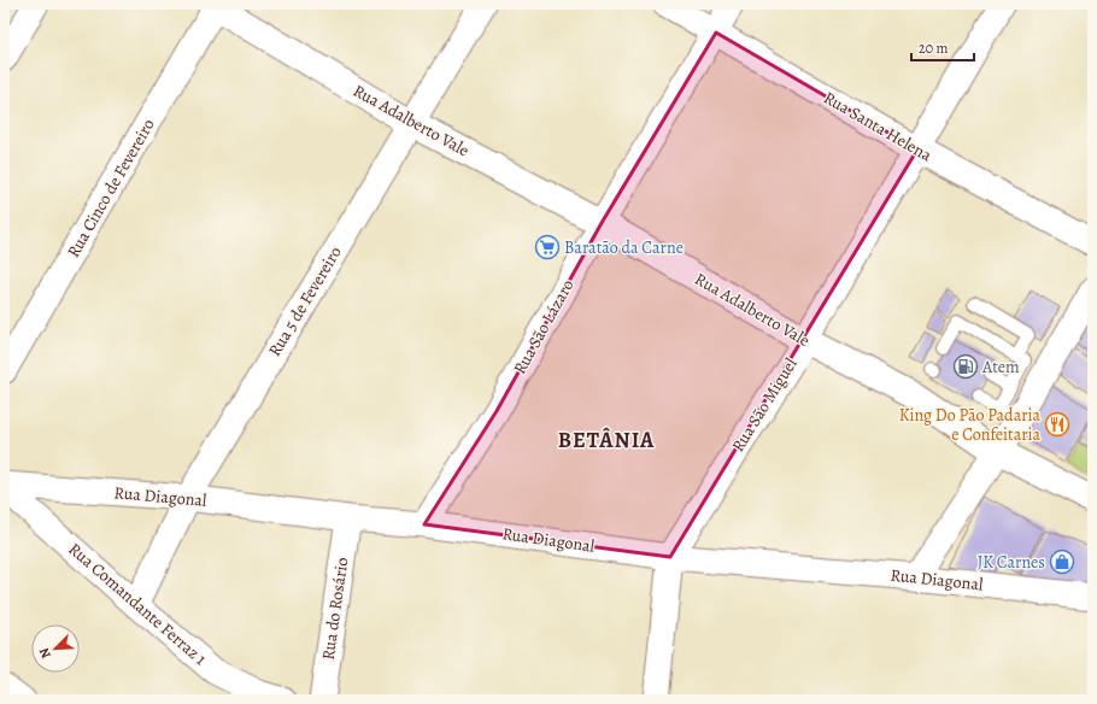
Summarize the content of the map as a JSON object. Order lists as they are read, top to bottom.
{
  "streets": {
    "street": [
      "Rua Adalberto Vale",
      "Rua Santa Helena",
      "Rua Cinco de Fevereiro",
      "Rua 5 de Fevereiro",
      "Rua São Lázaro",
      "Rua São Miguel",
      "Rua Diagonal",
      "Rua Comandante Ferraz 1",
      "Rua do Rosário"
    ]
  },
  "crossings": [
    ["Rua Adalberto Vale", "Rua Cinco de Fevereiro"],
    ["Rua Adalberto Vale", "Rua 5 de Fevereiro"],
    ["Rua Adalberto Vale", "Rua São Lázaro"],
    ["Rua Adalberto Vale", "Rua São Miguel"],
    ["Rua Santa Helena", "Rua São Lázaro"],
    ["Rua Santa Helena", "Rua São Miguel"],
    ["Rua 5 de Fevereiro", "Rua Diagonal"],
    ["Rua 5 de Fevereiro", "Rua Comandante Ferraz 1"],
    ["Rua São Lázaro", "Rua Diagonal"],
    ["Rua São Miguel", "Rua Diagonal"],
    ["Rua Diagonal", "Rua Comandante Ferraz 1"],
    ["Rua Diagonal", "Rua do Rosário"]
  ],
  "districts": ["BETÂNIA"],
  "places": {
    "supermarket": ["Baratão da Carne"],
    "fuel station": ["Atem"],
    "restaurant": ["King Do Pão Padaria e Confeitaria"],
    "shop": ["JK Carnes"]
  },
  "scale_bar": "20 m",
  "north": "bottom left"
}
